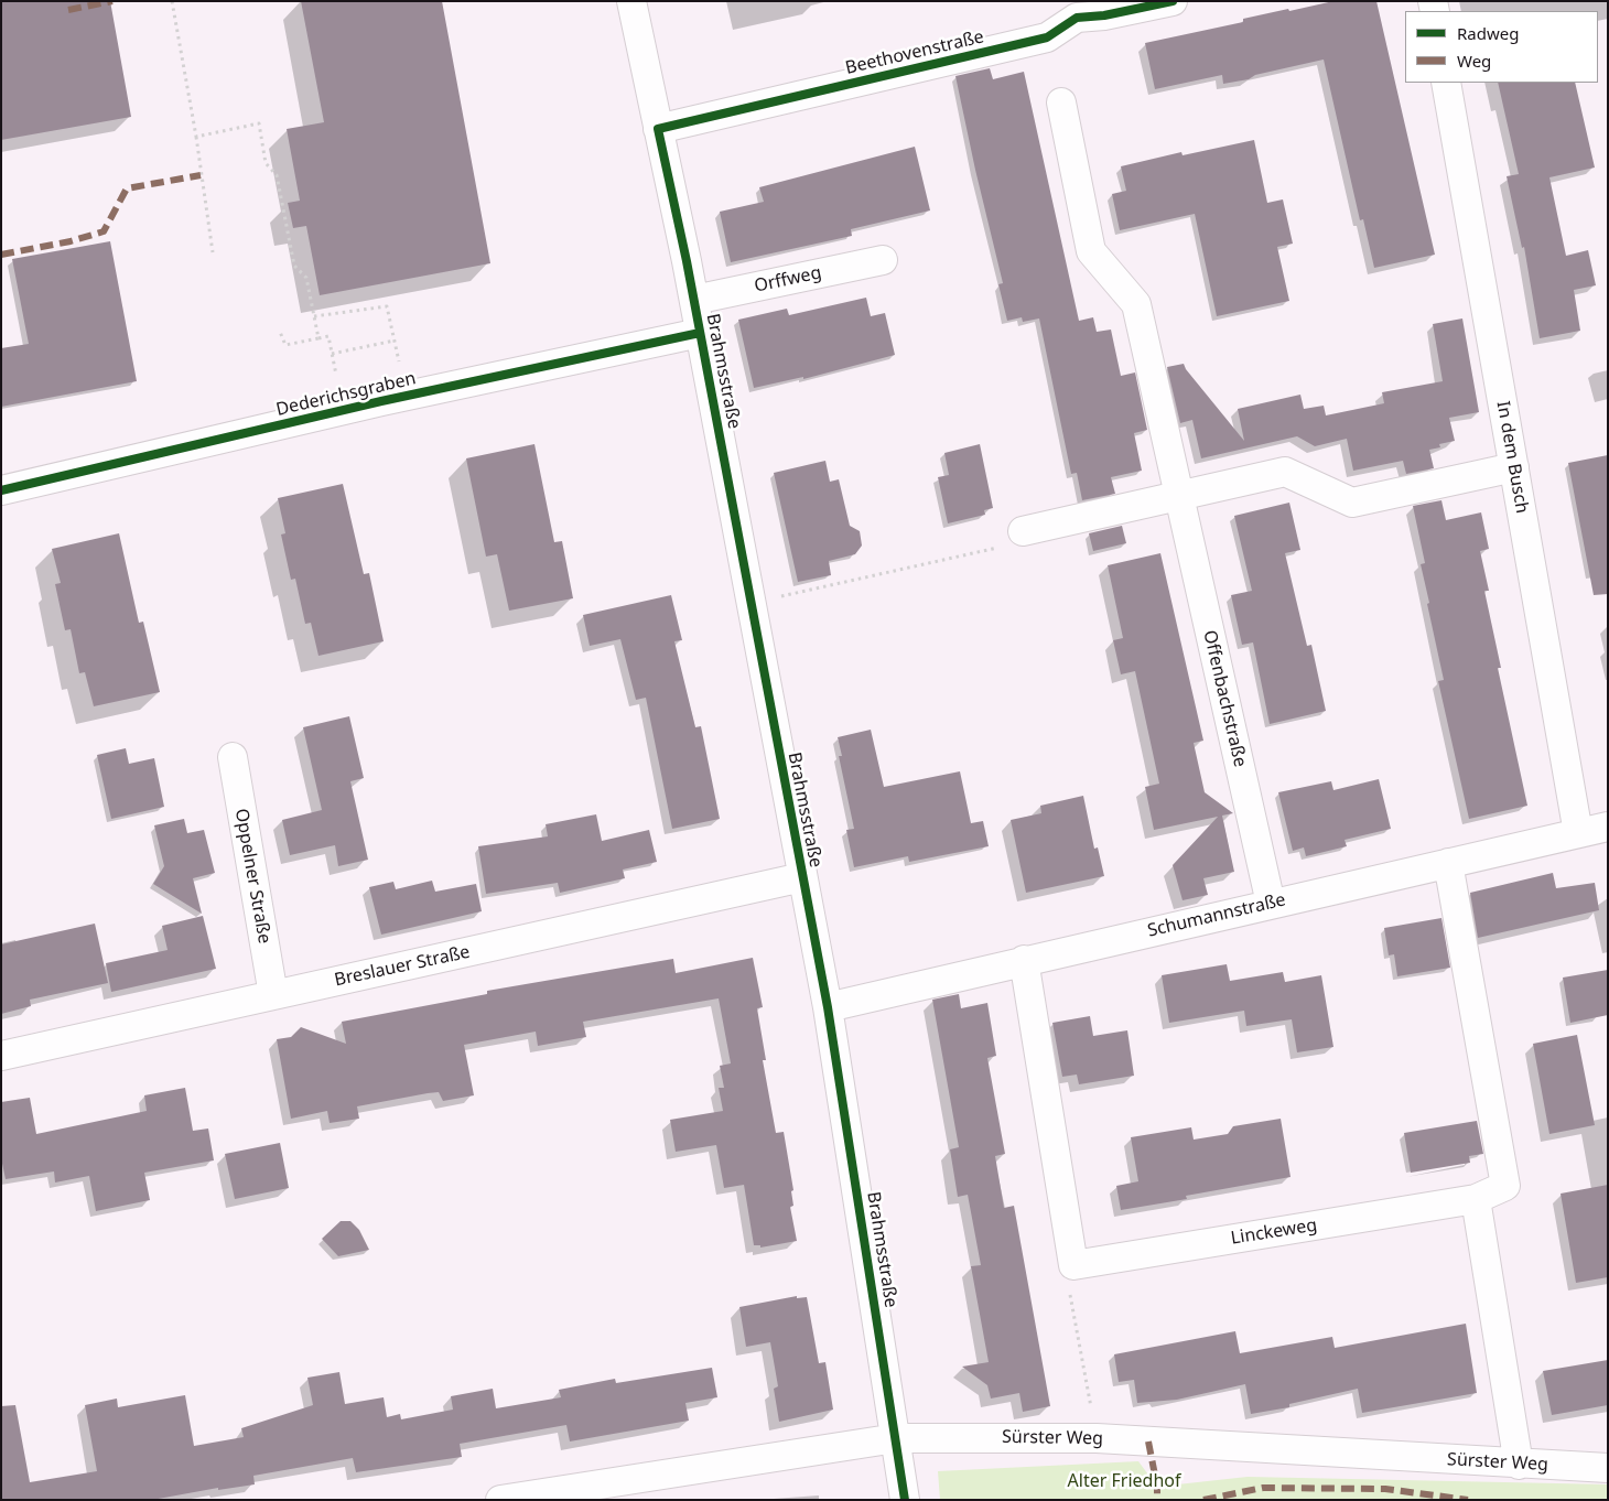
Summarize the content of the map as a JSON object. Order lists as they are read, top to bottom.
{
  "streets": {
    "street": [
      "Beethovenstraße",
      "Orffweg",
      "Brahmsstraße",
      "Dederichsgraben",
      "In dem Busch",
      "Offenbachstraße",
      "Oppelner Straße",
      "Schumannstraße",
      "Breslauer Straße",
      "Linckeweg",
      "Sürster Weg"
    ]
  },
  "crossings": [
    ["Beethovenstraße", "Brahmsstraße"],
    ["Orffweg", "Brahmsstraße"],
    ["Brahmsstraße", "Dederichsgraben"],
    ["Brahmsstraße", "Schumannstraße"],
    ["Brahmsstraße", "Breslauer Straße"],
    ["Brahmsstraße", "Sürster Weg"],
    ["In dem Busch", "Schumannstraße"],
    ["Offenbachstraße", "Schumannstraße"],
    ["Oppelner Straße", "Breslauer Straße"],
    ["Schumannstraße", "Linckeweg"]
  ],
  "parks": ["Alter Friedhof"],
  "legend": ["Radweg", "Weg"]
}
